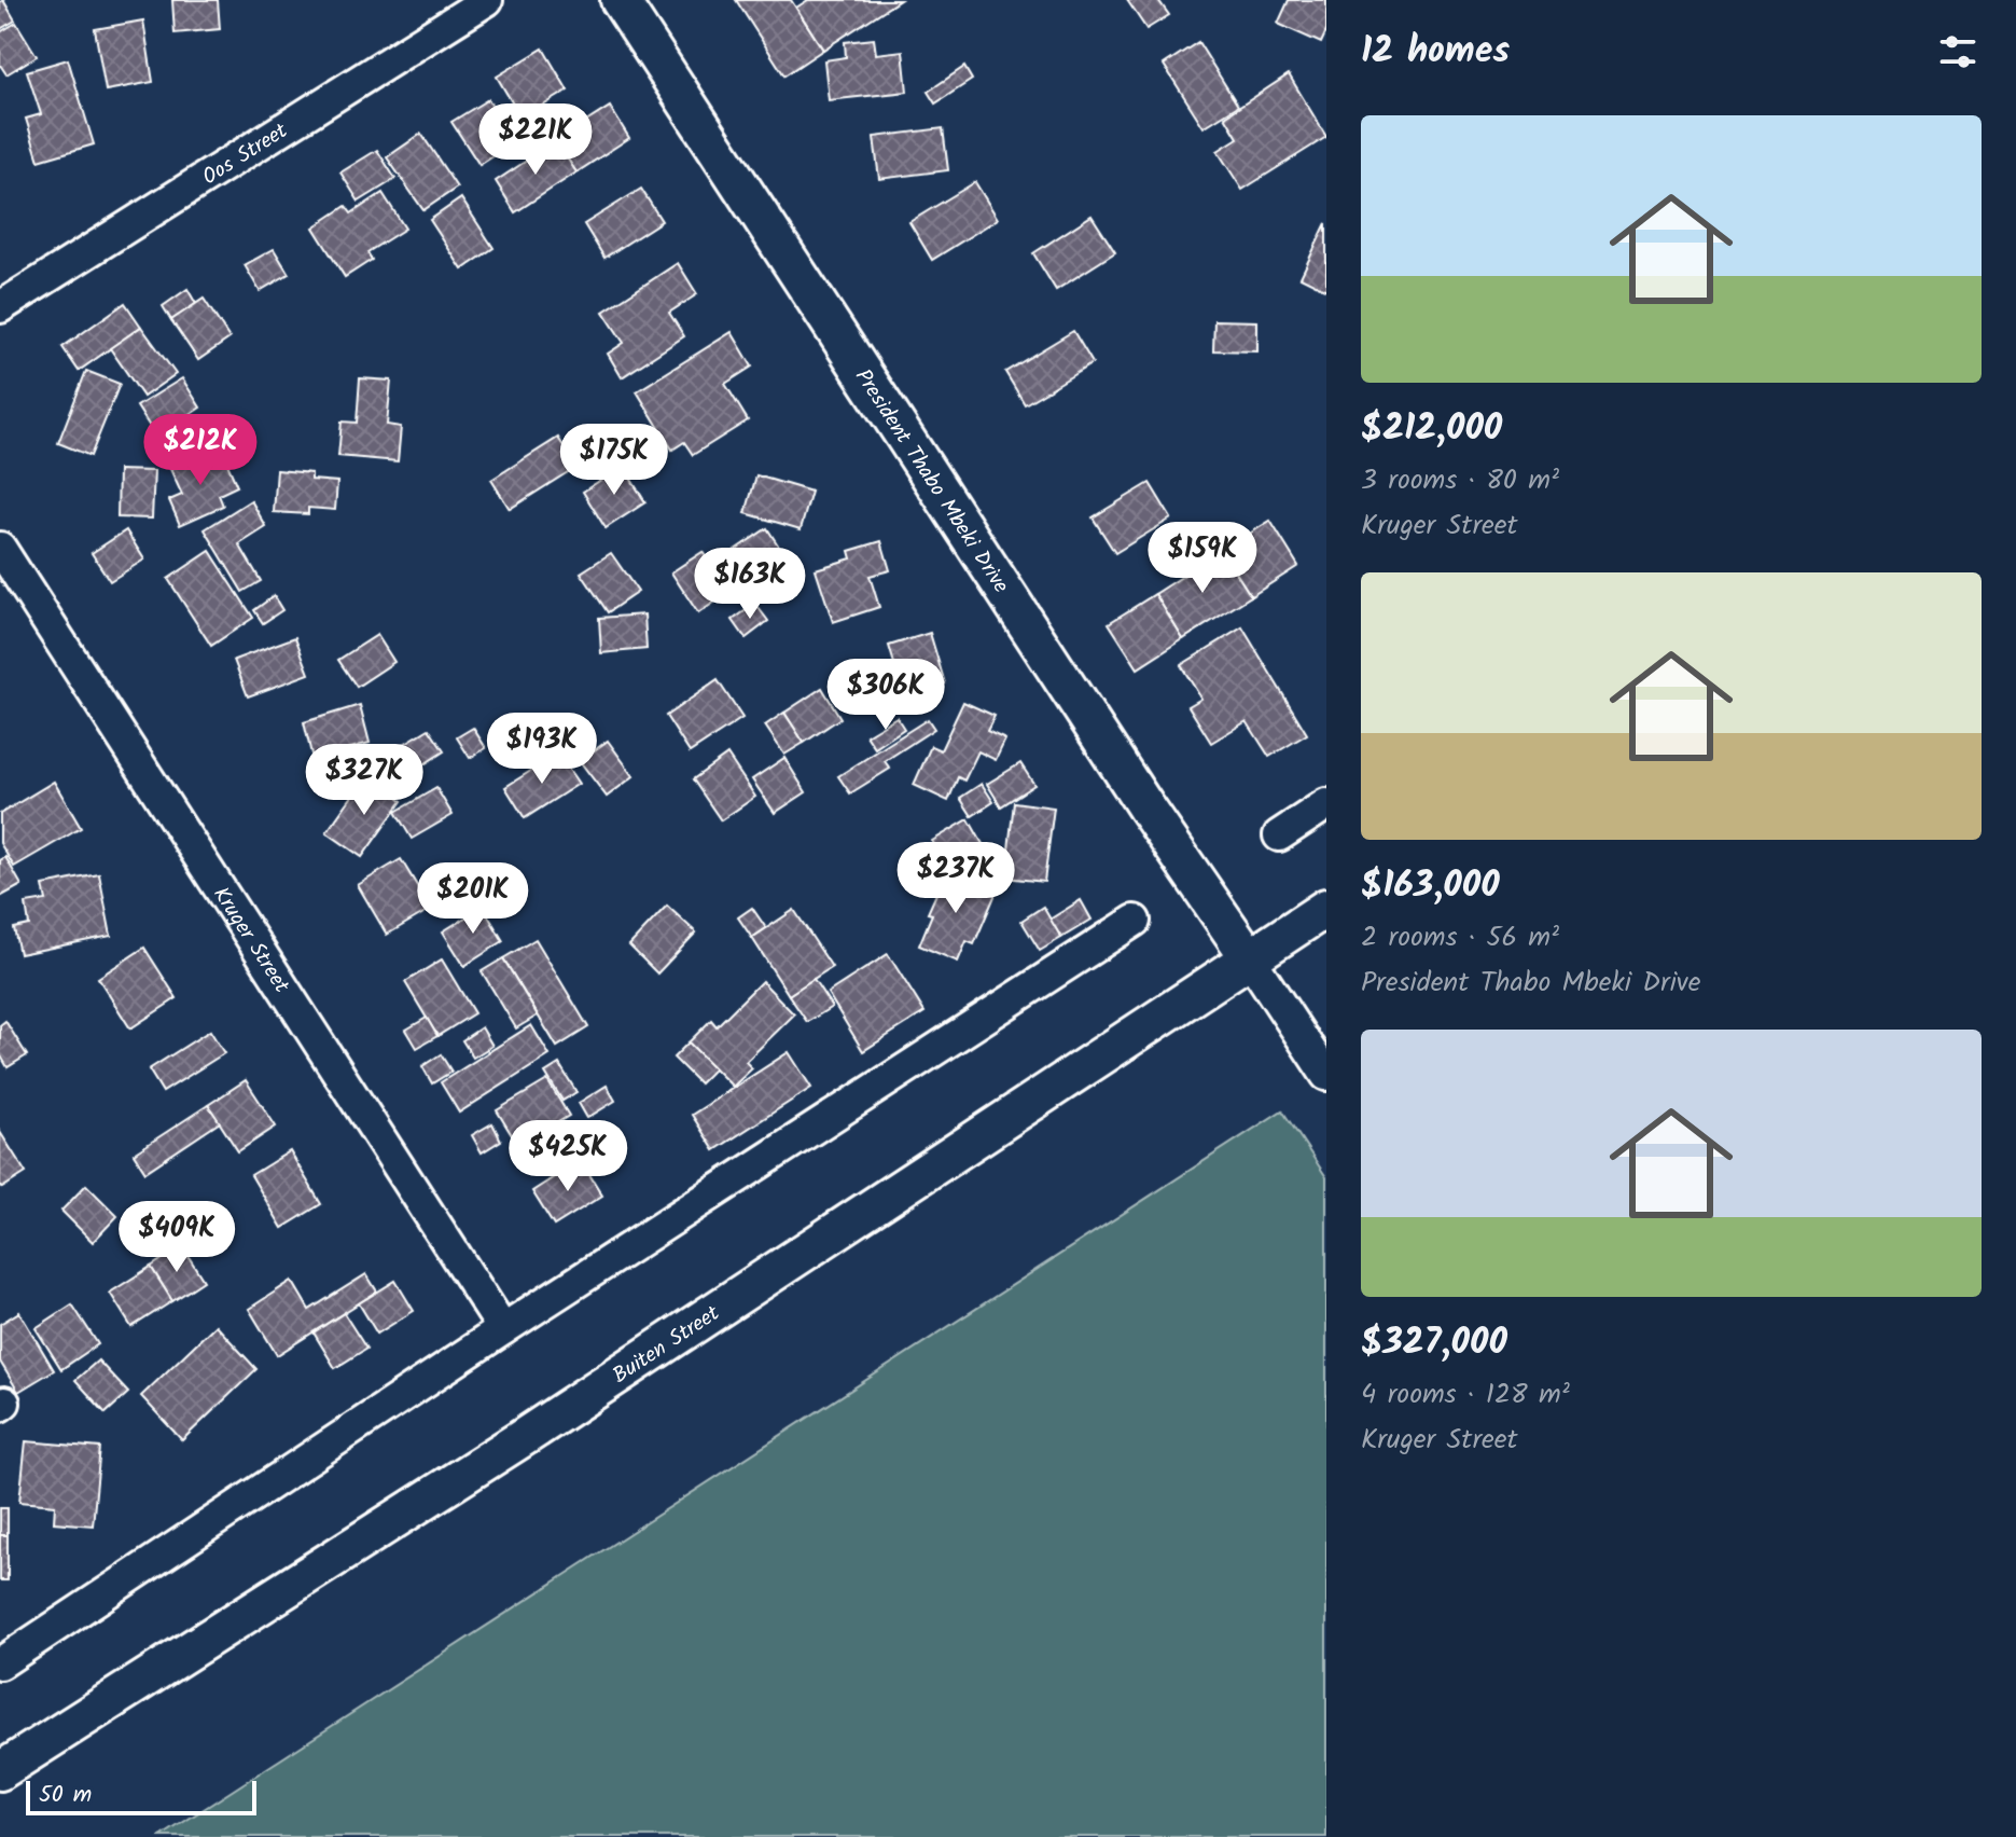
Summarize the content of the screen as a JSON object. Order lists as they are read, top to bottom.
{
  "streets": {
    "street": [
      "Oos Street",
      "President Thabo Mbeki Drive",
      "Kruger Street",
      "Buiten Street"
    ]
  },
  "crossings": [
    ["President Thabo Mbeki Drive", "Buiten Street"]
  ],
  "scale_bar": "50 m",
  "page": {
    "heading": "12 homes",
    "price": [
      "$221K",
      "$212K",
      "$175K",
      "$159K",
      "$163K",
      "$306K",
      "$193K",
      "$327K",
      "$237K",
      "$201K",
      "$425K",
      "$409K"
    ],
    "list": [
      {
        "name": "$212,000",
        "note": "3 rooms · 80 m² · Kruger Street"
      },
      {
        "name": "$163,000",
        "note": "2 rooms · 56 m² · President Thabo Mbeki Drive"
      },
      {
        "name": "$327,000",
        "note": "4 rooms · 128 m² · Kruger Street"
      }
    ],
    "scale": "50 m"
  }
}
